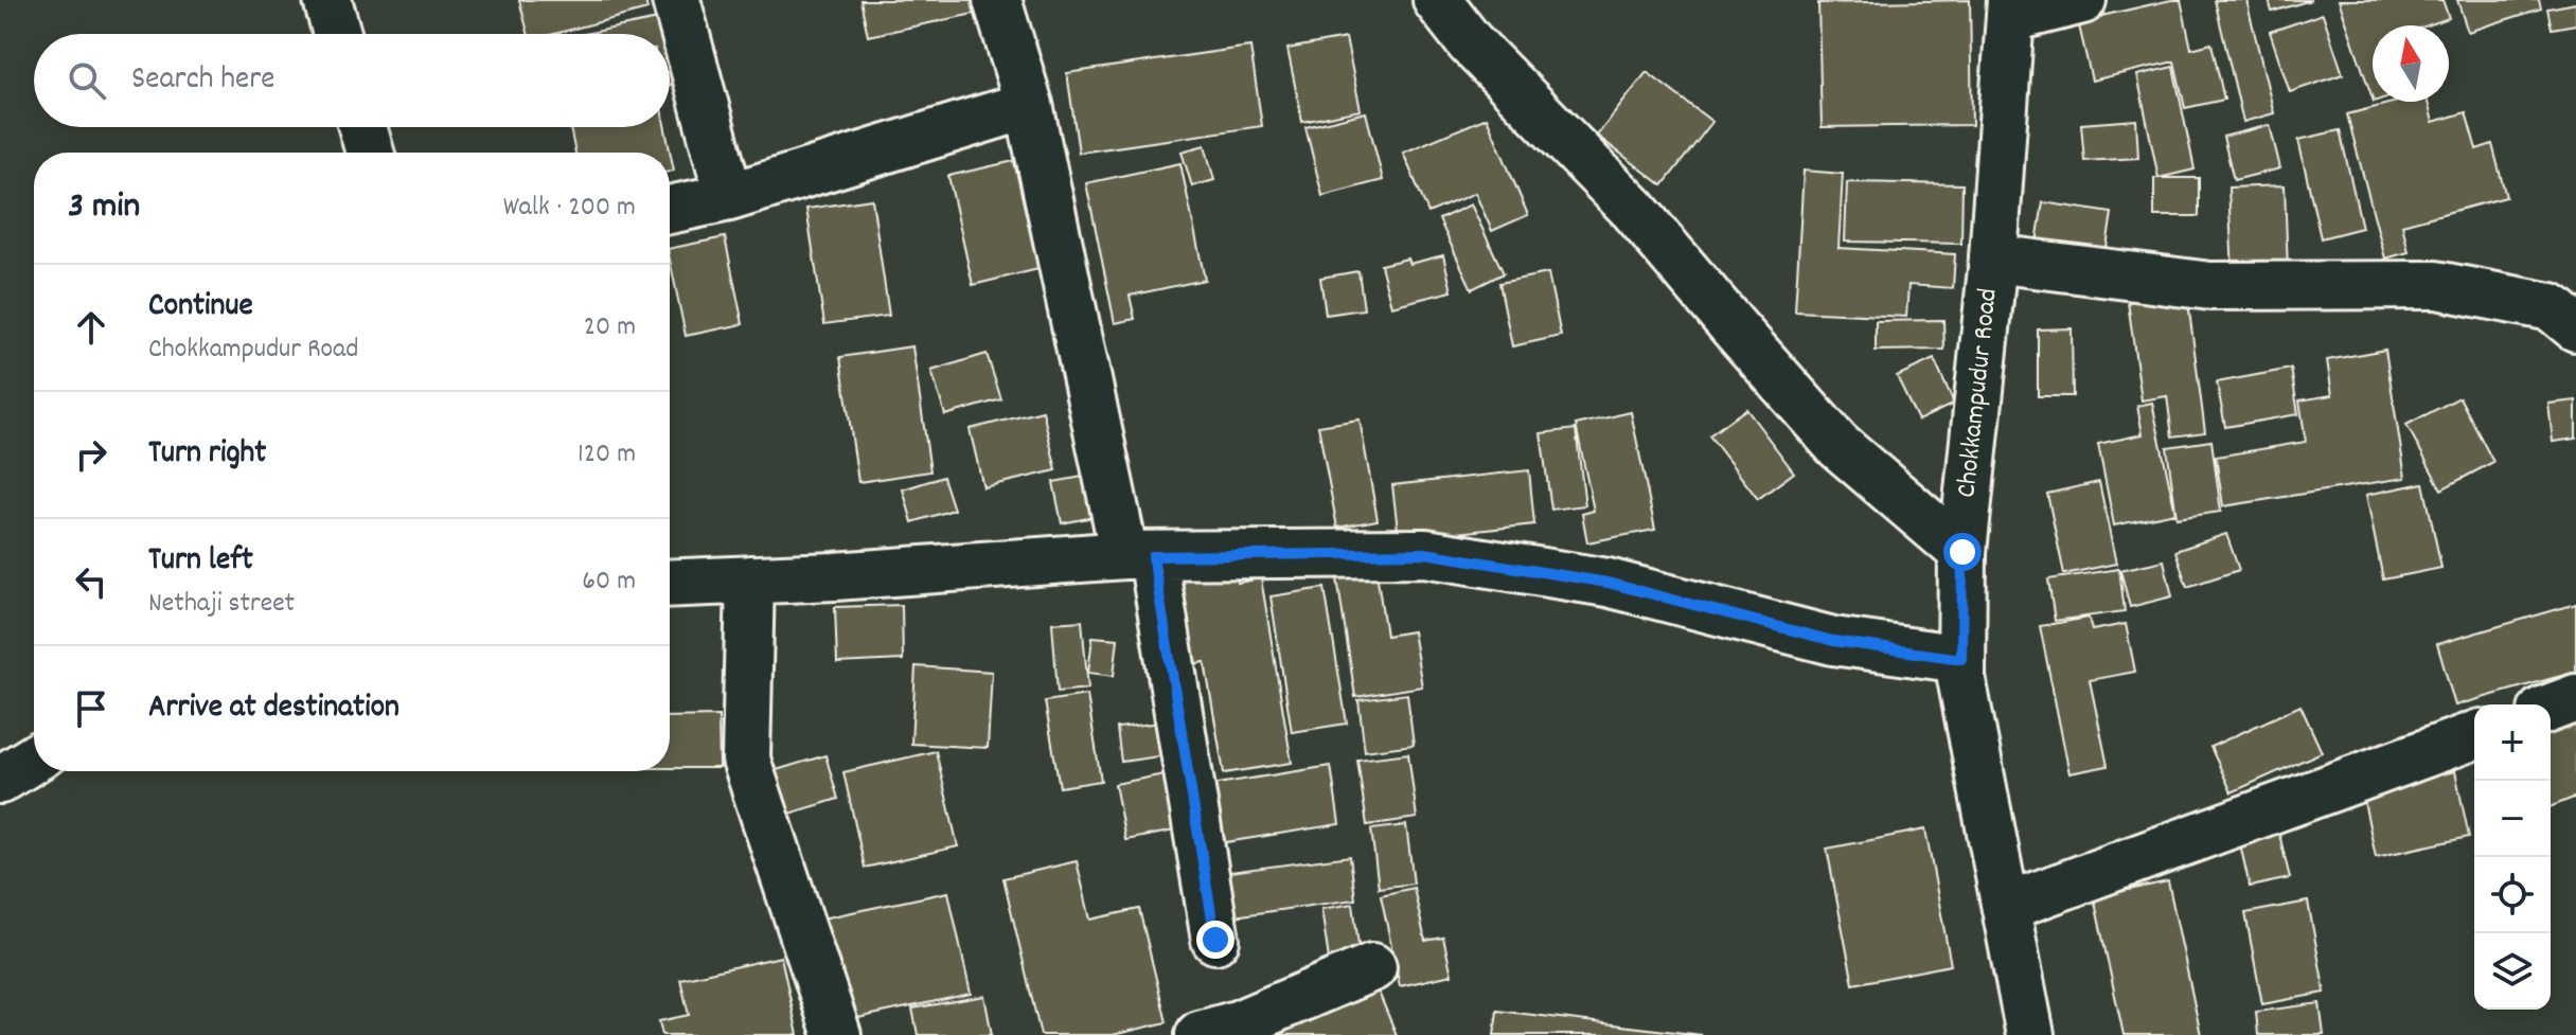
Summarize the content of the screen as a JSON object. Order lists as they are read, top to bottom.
{
  "streets": {
    "street": ["Chokkampudur Road"]
  },
  "north": "top",
  "page": {
    "search": "Search here",
    "heading": ["3 min", "Walk · 200 m"],
    "list": [
      ["Continue", "Chokkampudur Road", "20 m"],
      ["Turn right", "120 m"],
      ["Turn left", "Nethaji street", "60 m"],
      "Arrive at destination"
    ],
    "map_buttons": ["+", "−"]
  }
}
